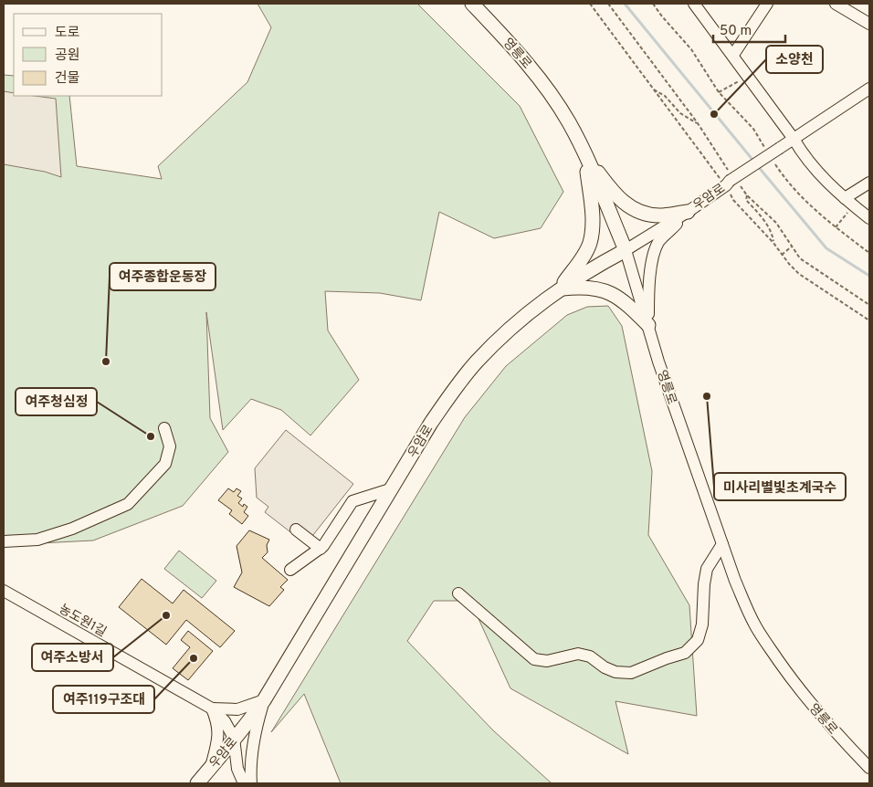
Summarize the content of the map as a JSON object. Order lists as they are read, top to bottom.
{
  "streets": {
    "main road": ["영릉로", "우암로"],
    "street": ["농도원1길"]
  },
  "crossings": [
    ["영릉로", "우암로"],
    ["우암로", "농도원1길"]
  ],
  "places": [
    "소양천",
    "여주종합운동장",
    "미사리별빛초계국수",
    "여주청심정",
    "여주소방서",
    "여주119구조대"
  ],
  "legend": ["도로", "공원", "건물"],
  "scale_bar": "50 m"
}
